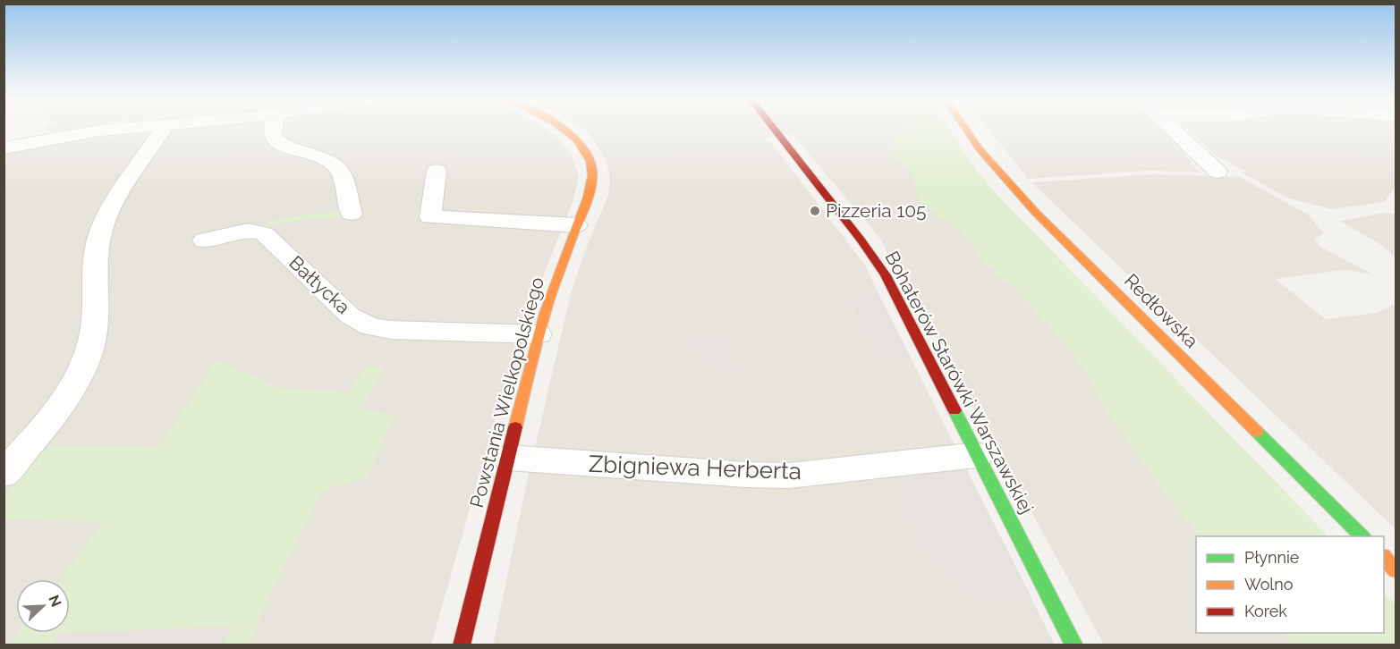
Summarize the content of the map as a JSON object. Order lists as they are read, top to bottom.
{
  "streets": {
    "street": [
      "Bałtycka",
      "Redłowska",
      "Bohaterów Starówki Warszawskiej",
      "Powstania Wielkopolskiego",
      "Zbigniewa Herberta"
    ]
  },
  "crossings": [
    ["Bałtycka", "Powstania Wielkopolskiego"],
    ["Bohaterów Starówki Warszawskiej", "Zbigniewa Herberta"],
    ["Powstania Wielkopolskiego", "Zbigniewa Herberta"]
  ],
  "places": ["Pizzeria 105"],
  "legend": ["Płynnie", "Wolno", "Korek"],
  "north": "top right"
}
